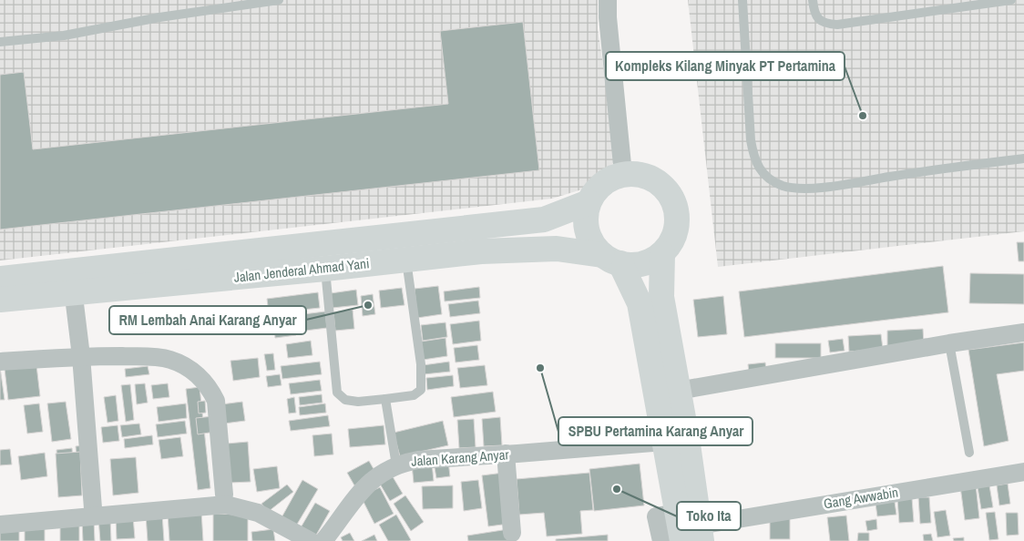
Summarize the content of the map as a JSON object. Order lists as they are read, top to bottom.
{
  "streets": {
    "main road": ["Jalan Jenderal Ahmad Yani"],
    "street": ["Jalan Karang Anyar", "Gang Awwabin"]
  },
  "places": [
    "Kompleks Kilang Minyak PT Pertamina",
    "RM Lembah Anai Karang Anyar",
    "SPBU Pertamina Karang Anyar",
    "Toko Ita"
  ]
}
